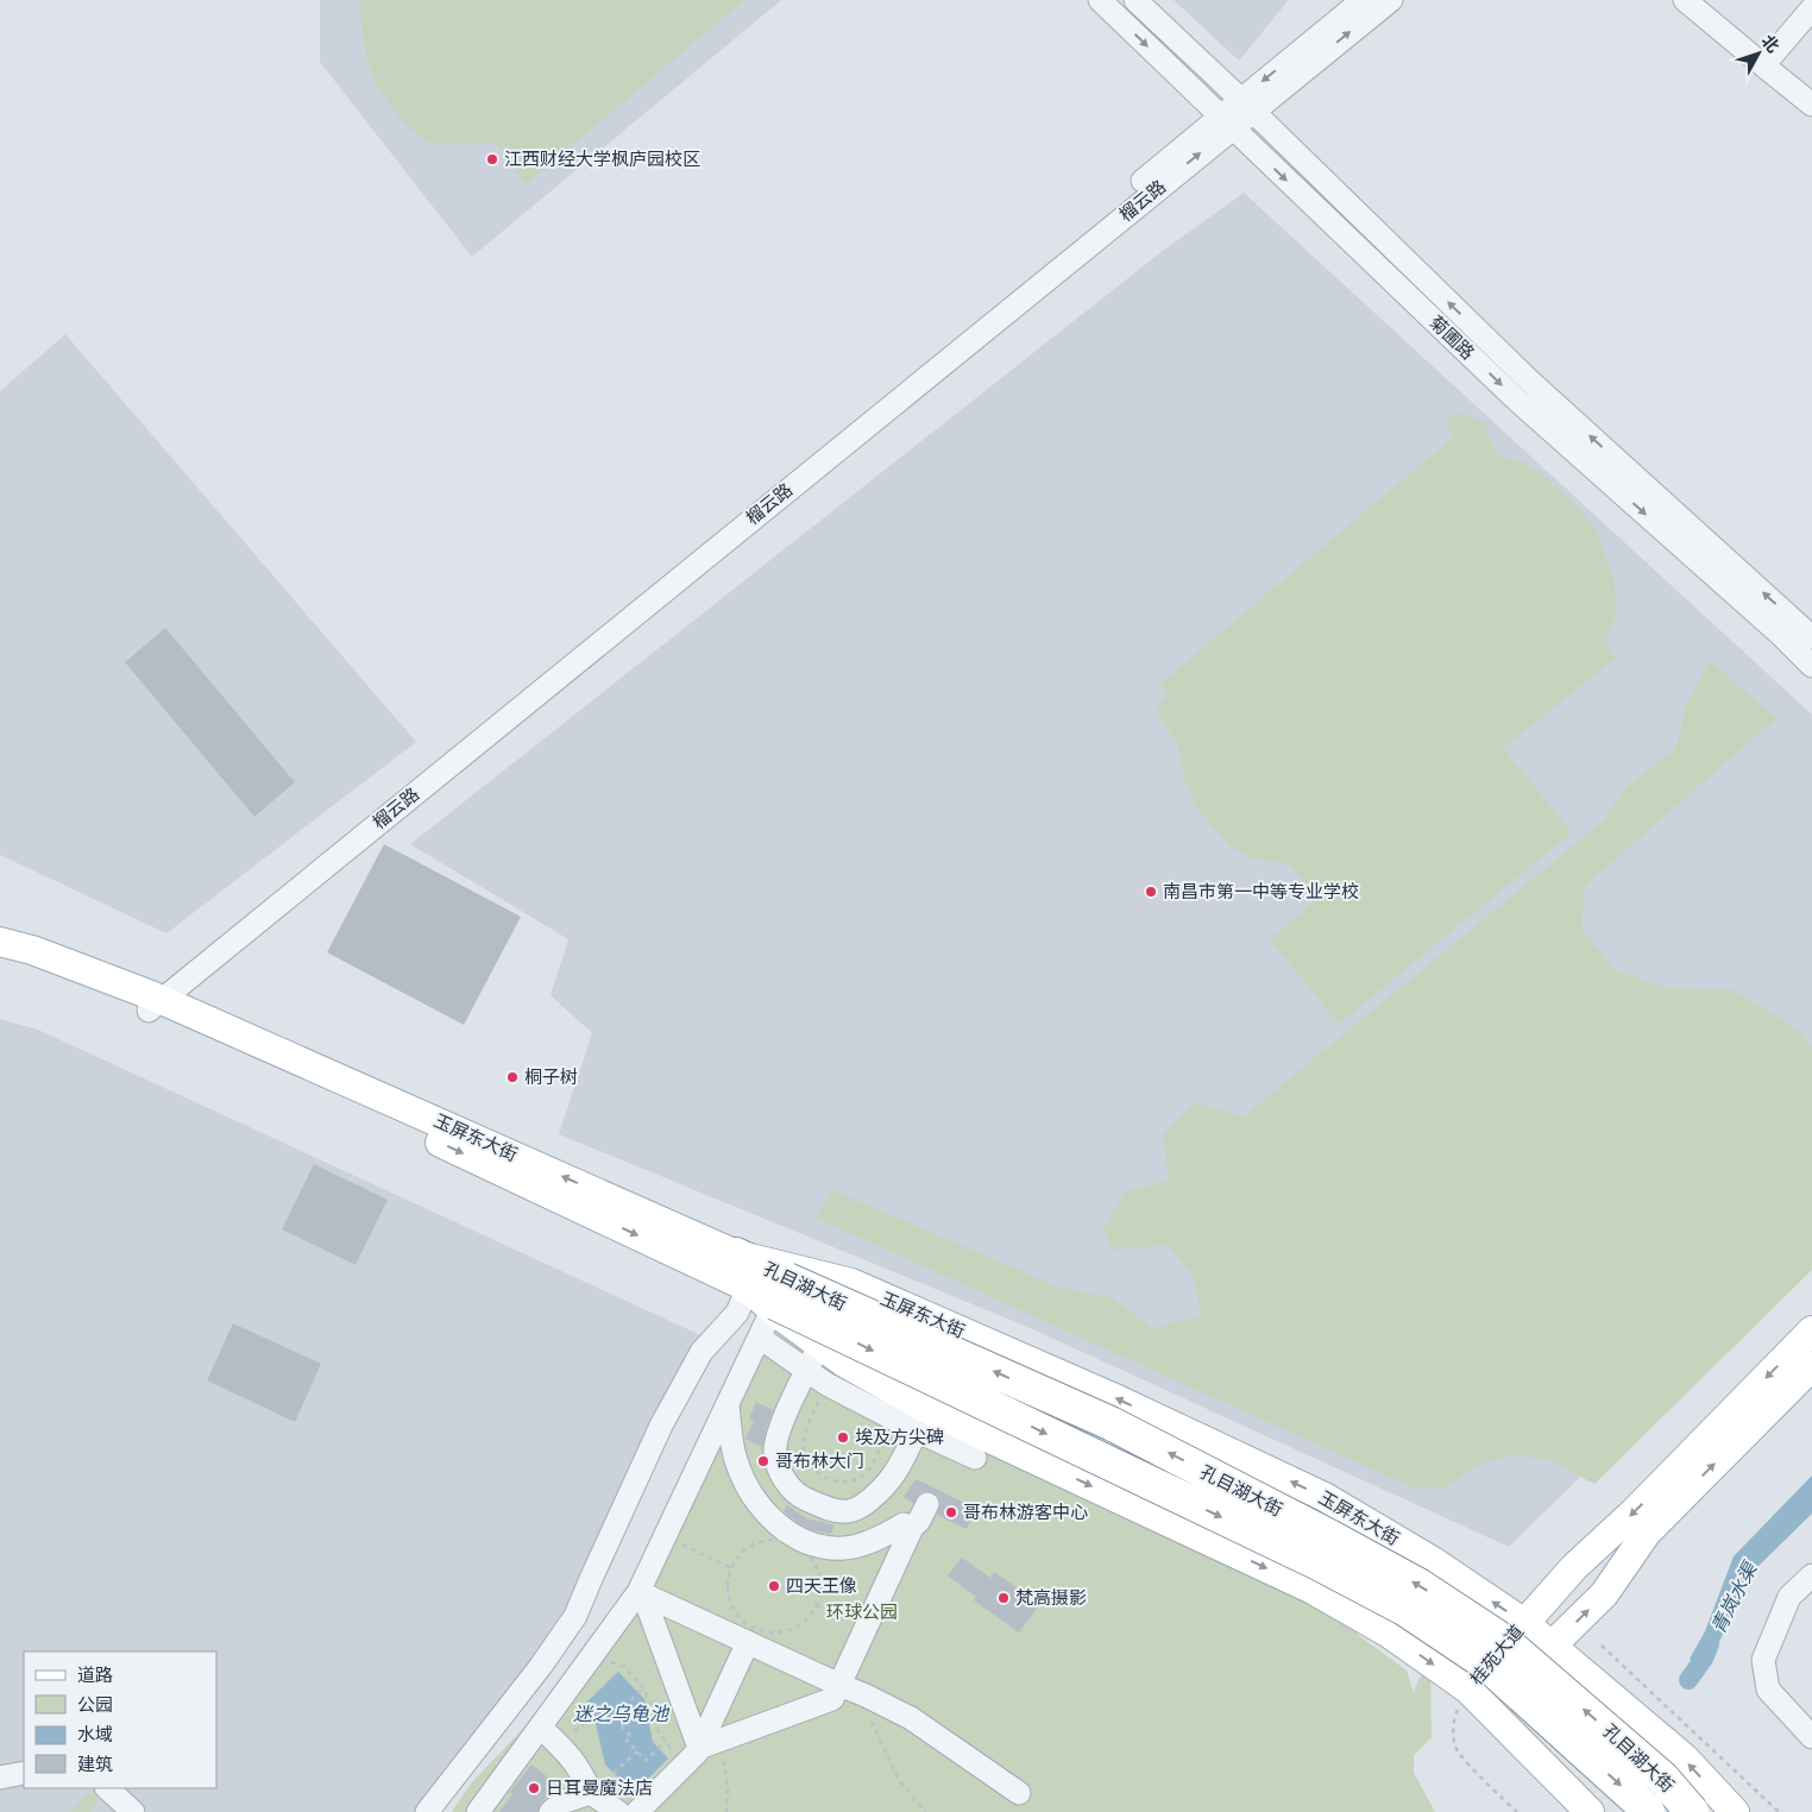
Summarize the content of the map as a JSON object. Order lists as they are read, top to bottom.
{
  "streets": {
    "highway": ["孔目湖大街"],
    "main road": ["玉屏东大街", "桂苑大道"],
    "street": ["榴云路", "菊圃路"]
  },
  "crossings": [
    ["榴云路", "菊圃路"],
    ["榴云路", "玉屏东大街"],
    ["玉屏东大街", "孔目湖大街"],
    ["玉屏东大街", "桂苑大道"]
  ],
  "water": ["青岚水渠", "迷之乌龟池"],
  "parks": ["环球公园"],
  "places": [
    "江西财经大学枫庐园校区",
    "南昌市第一中等专业学校",
    "桐子树",
    "埃及方尖碑",
    "哥布林大门",
    "哥布林游客中心",
    "四天王像",
    "梵高摄影",
    "日耳曼魔法店"
  ],
  "legend": [
    "道路",
    "公园",
    "水域",
    "建筑"
  ],
  "north": "top right"
}
